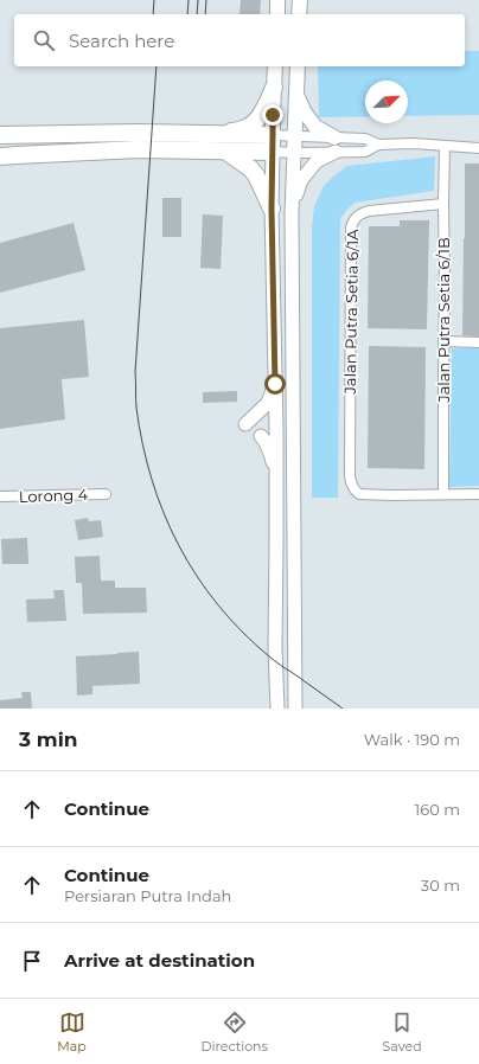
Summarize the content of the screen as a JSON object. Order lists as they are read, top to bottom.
{
  "streets": {
    "street": ["Jalan Putra Setia 6/1A", "Jalan Putra Setia 6/1B", "Lorong 4"]
  },
  "crossings": [
    ["Jalan Putra Setia 6/1A", "Jalan Putra Setia 6/1B"]
  ],
  "north": "top right",
  "page": {
    "search": "Search here",
    "heading": ["3 min", "Walk · 190 m"],
    "list": [
      ["Continue", "160 m"],
      ["Continue", "Persiaran Putra Indah", "30 m"],
      "Arrive at destination"
    ],
    "nav": ["Map", "Directions", "Saved"]
  }
}
